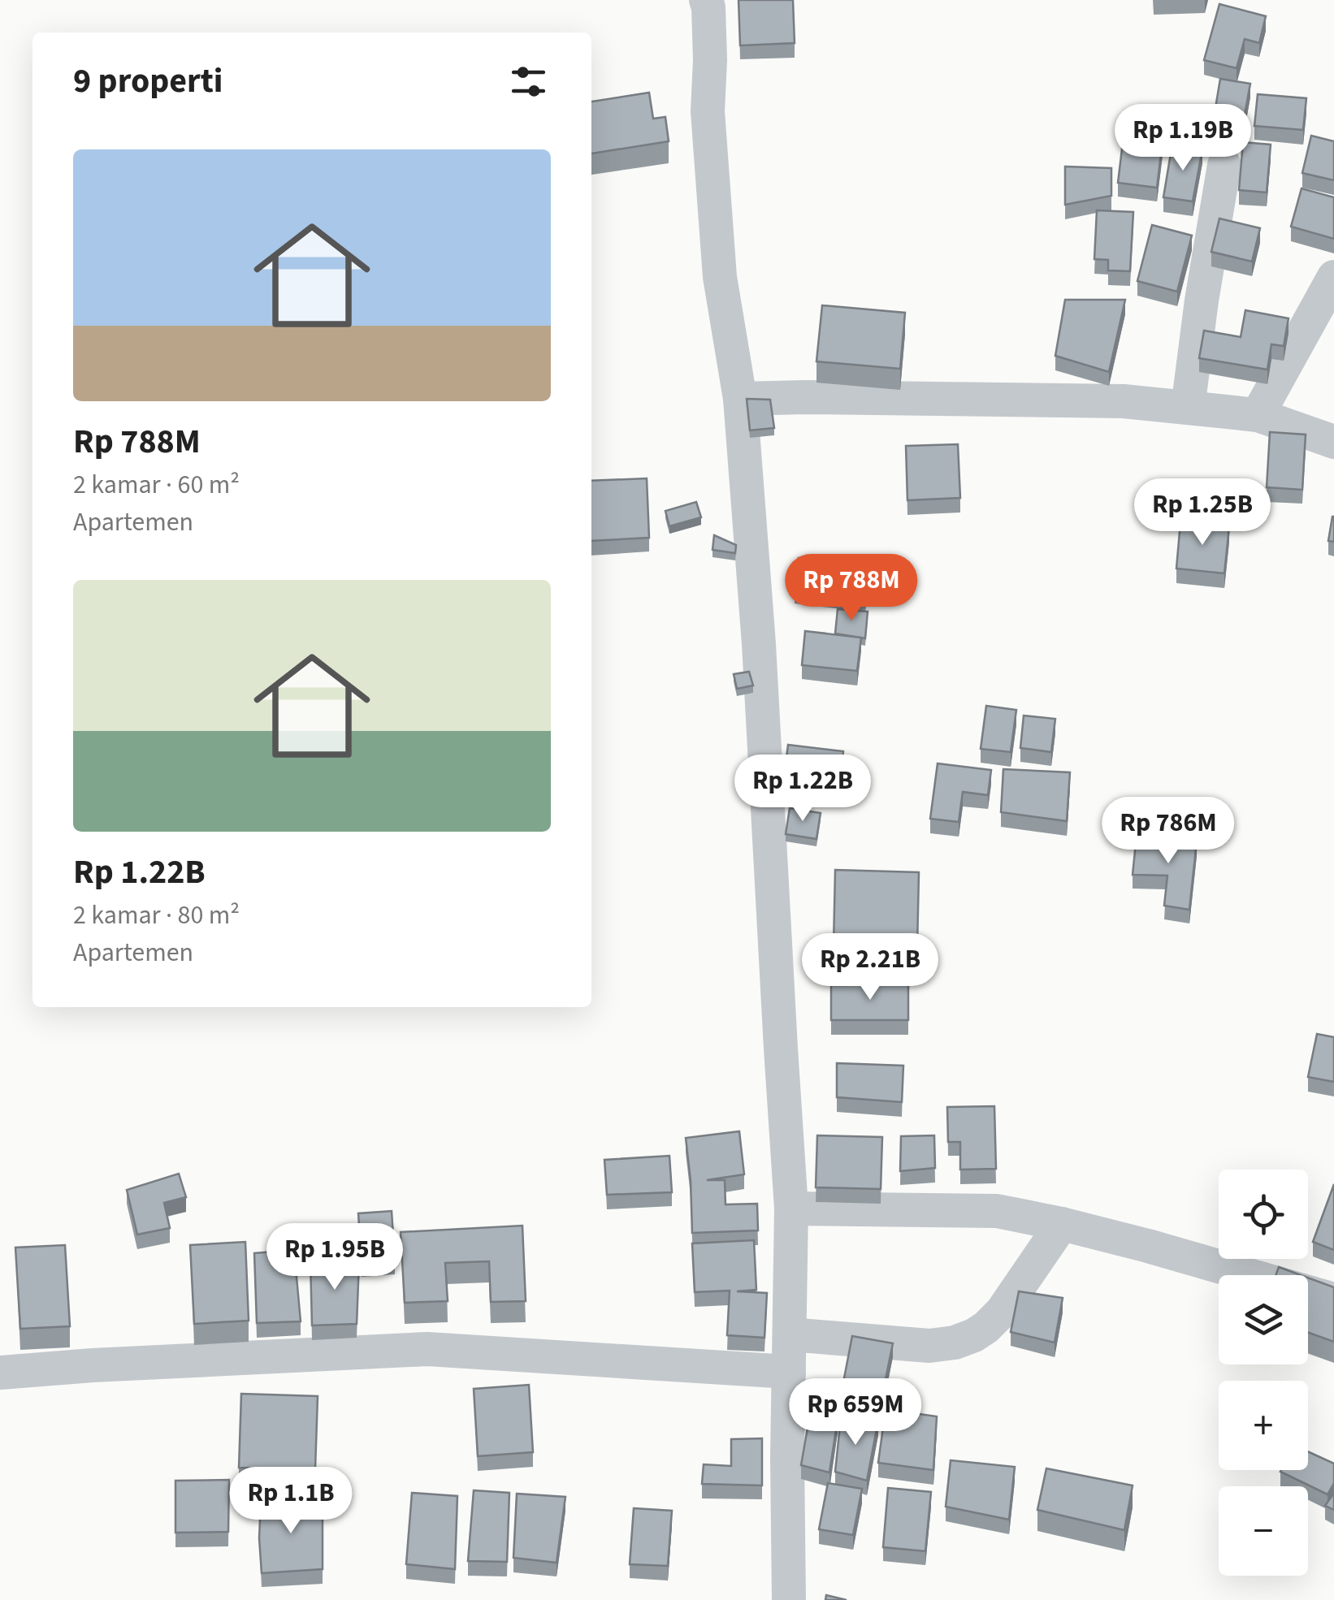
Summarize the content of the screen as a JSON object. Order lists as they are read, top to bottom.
{
  "page": {
    "heading": "9 properti",
    "price": [
      "Rp 1.19B",
      "Rp 1.25B",
      "Rp 788M",
      "Rp 1.22B",
      "Rp 786M",
      "Rp 2.21B",
      "Rp 1.95B",
      "Rp 659M",
      "Rp 1.1B"
    ],
    "list": [
      {
        "name": "Rp 788M",
        "note": "2 kamar · 60 m² · Apartemen"
      },
      {
        "name": "Rp 1.22B",
        "note": "2 kamar · 80 m² · Apartemen"
      }
    ],
    "map_buttons": ["+", "−"]
  }
}
